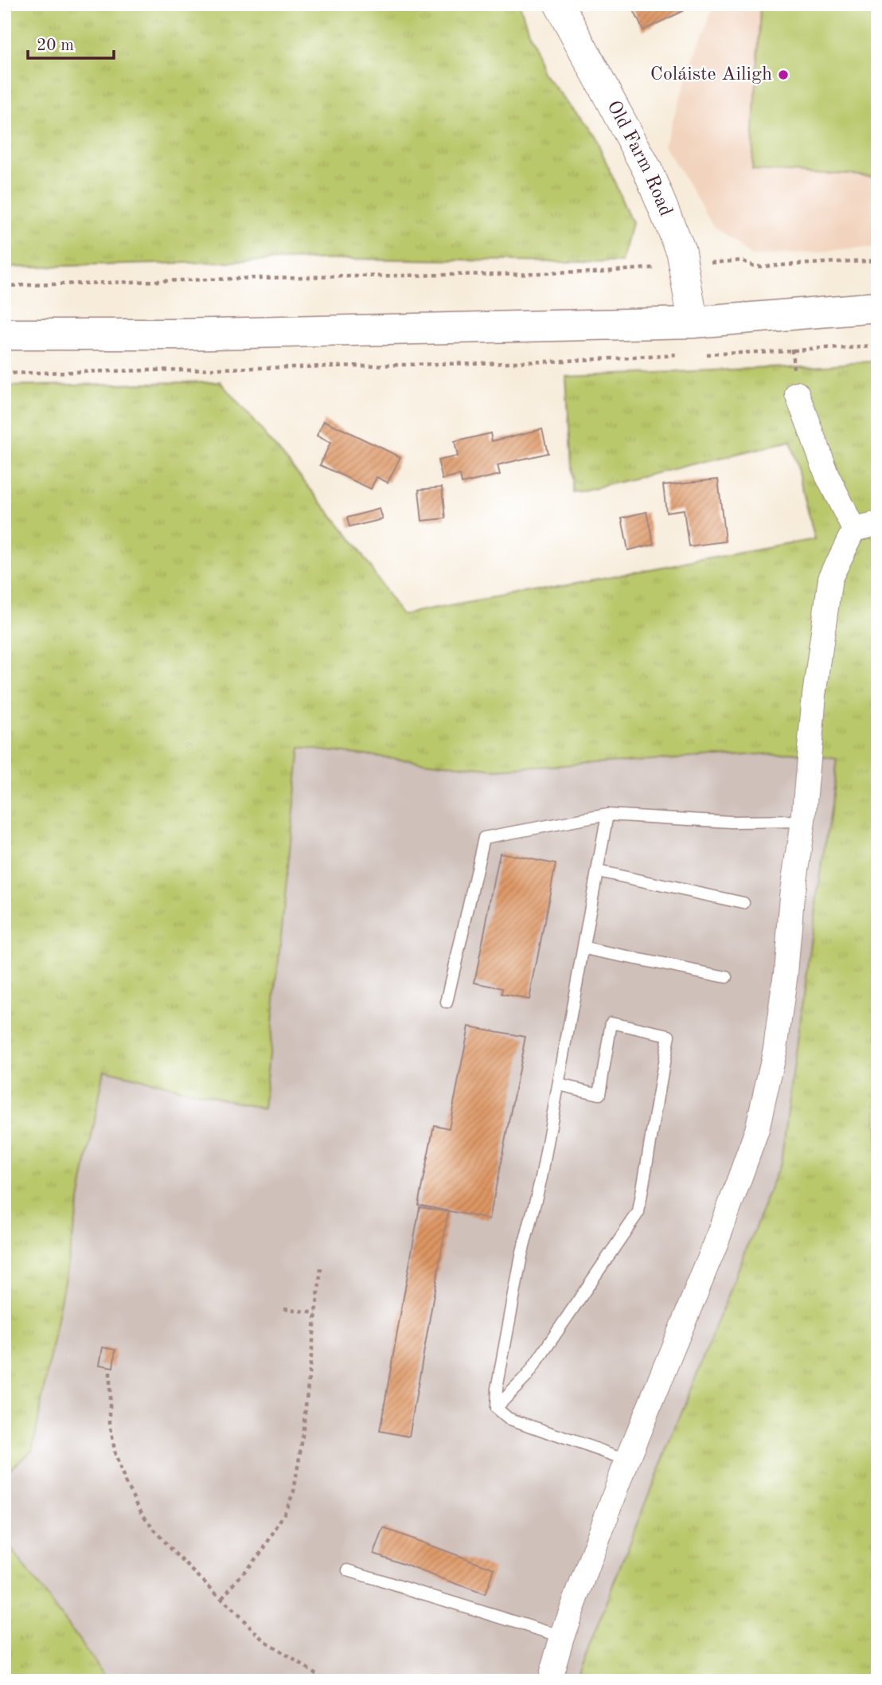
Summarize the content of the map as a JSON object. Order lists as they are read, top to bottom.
{
  "streets": {
    "street": ["Old Farm Road"]
  },
  "places": ["Coláiste Ailigh"],
  "scale_bar": "20 m"
}
